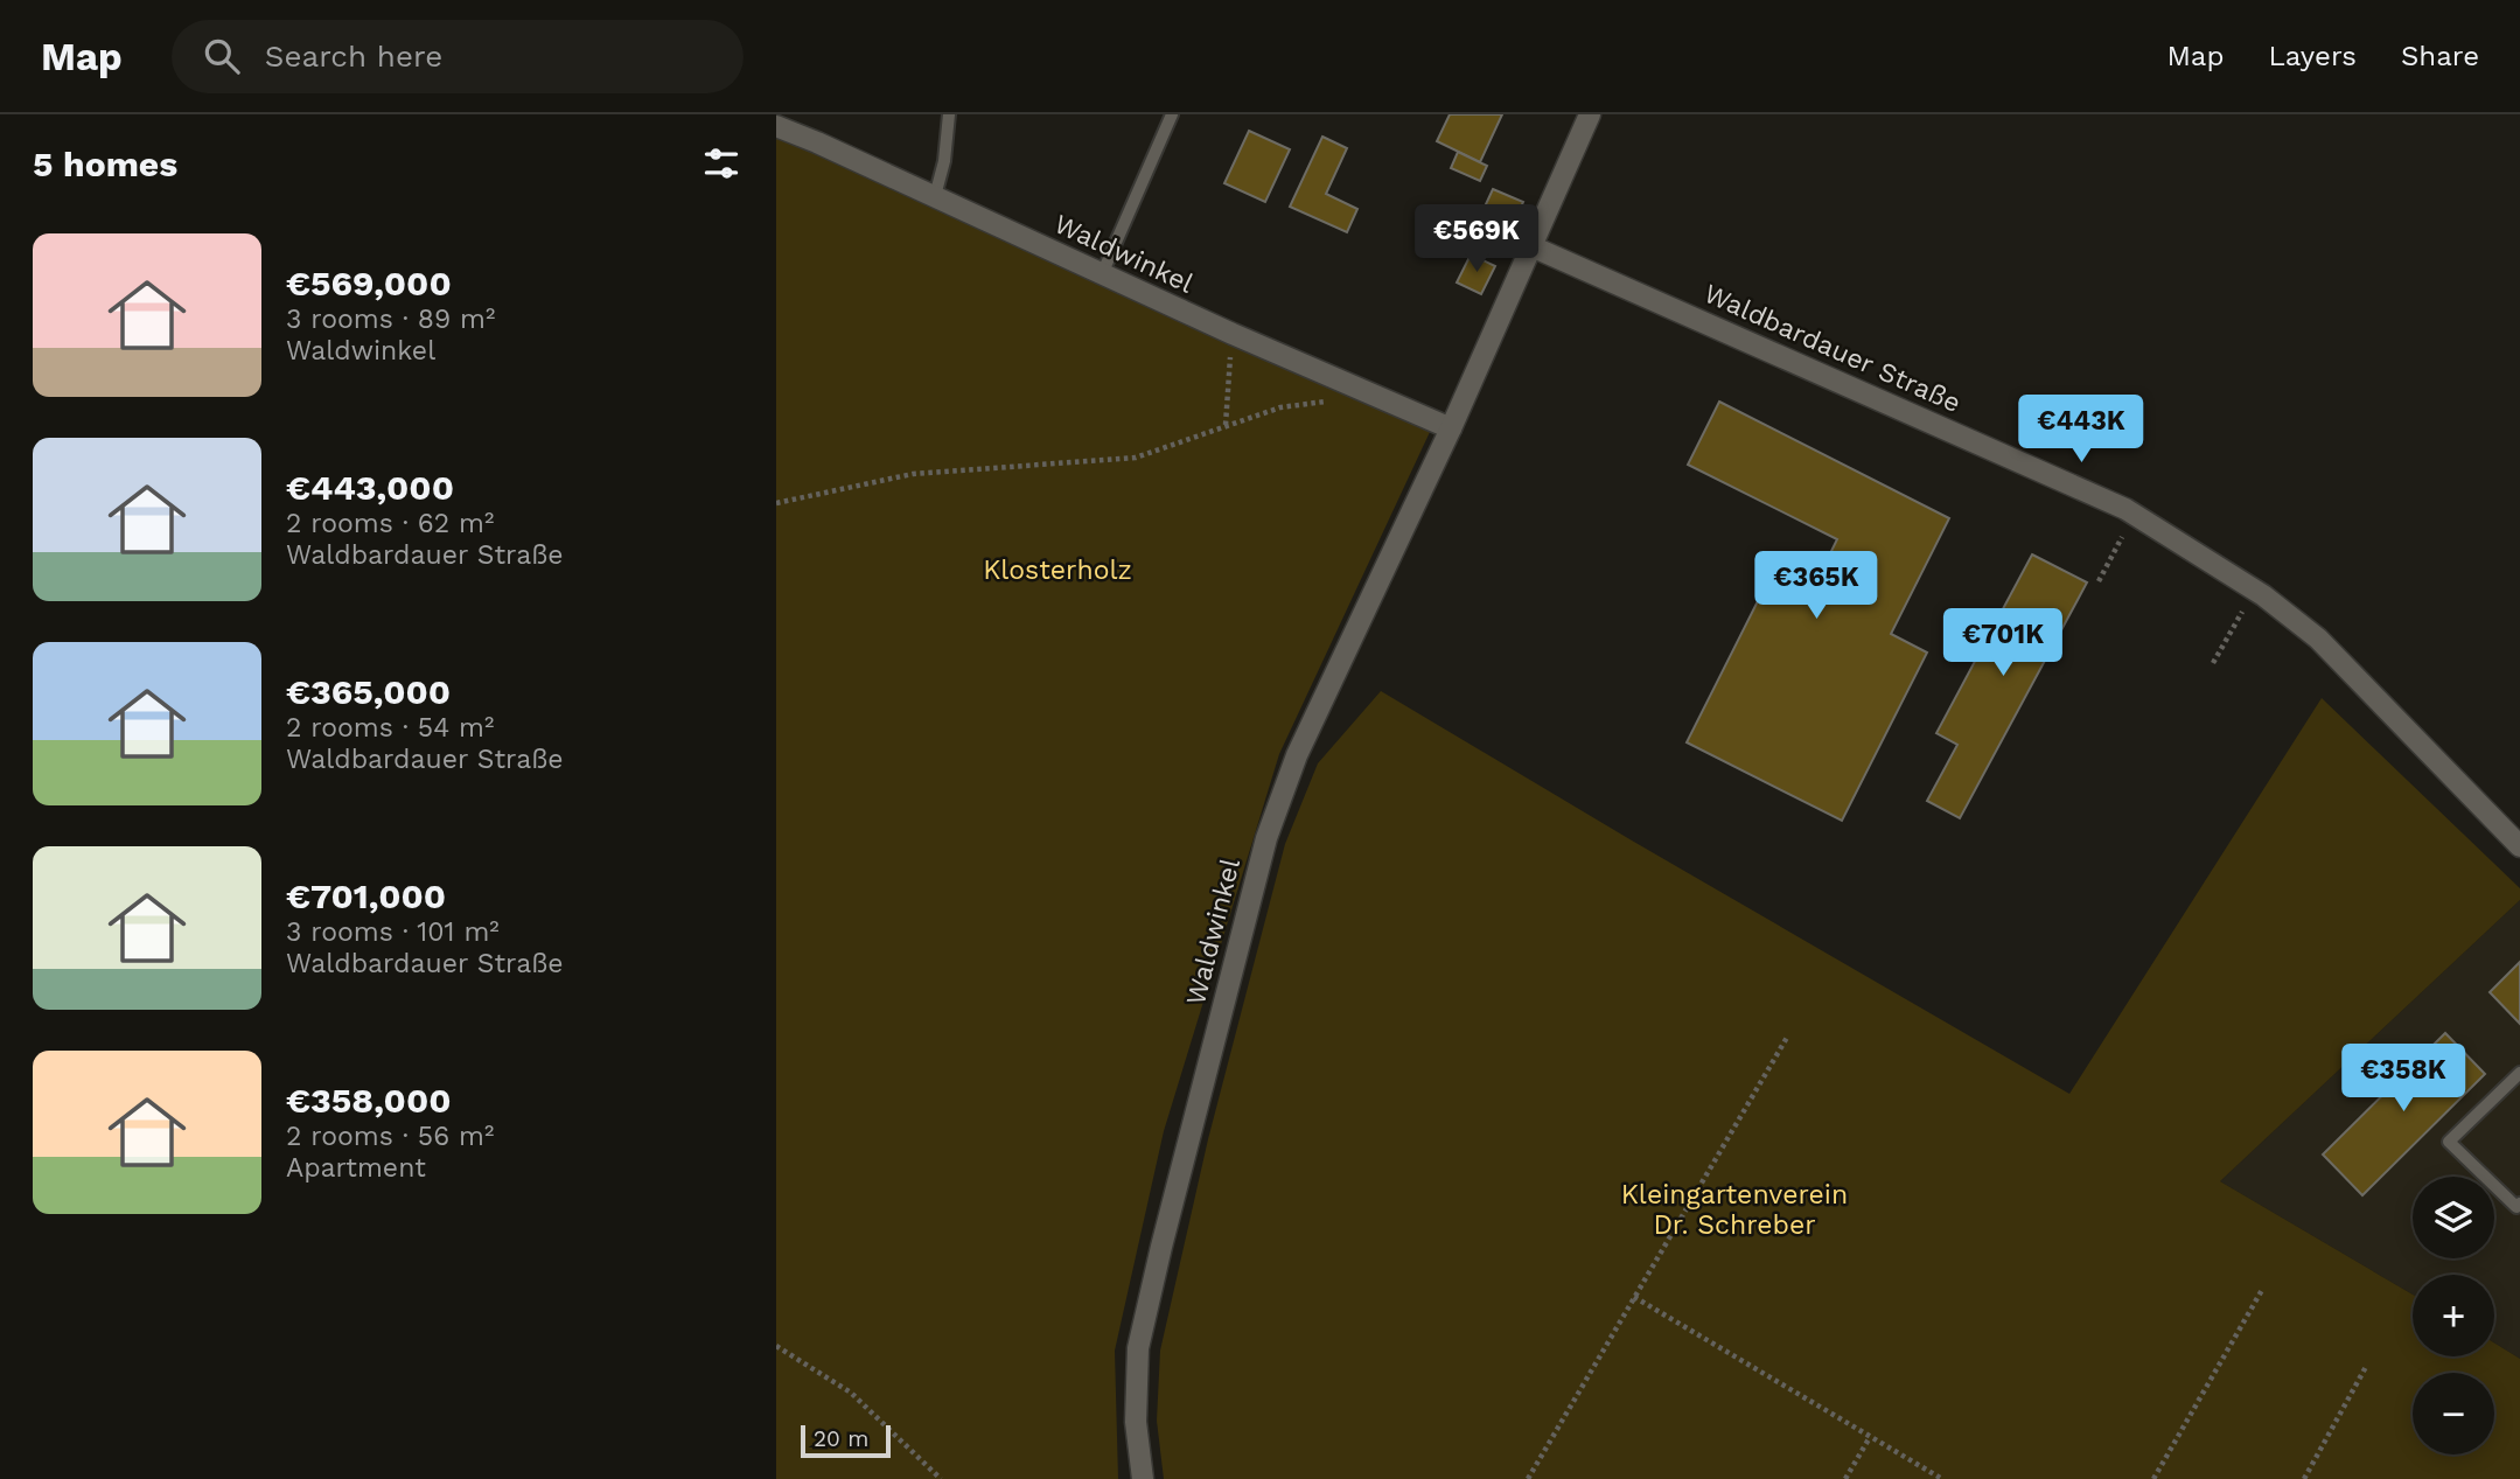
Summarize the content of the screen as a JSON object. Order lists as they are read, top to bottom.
{
  "streets": {
    "street": ["Waldwinkel", "Waldbardauer Straße"]
  },
  "crossings": [
    ["Waldwinkel", "Waldbardauer Straße"]
  ],
  "parks": ["Klosterholz", "Kleingartenverein Dr. Schreber"],
  "scale_bar": "20 m",
  "page": {
    "header": "Map",
    "search": "Search here",
    "nav": ["Map", "Layers", "Share"],
    "heading": "5 homes",
    "price": [
      "€569K",
      "€443K",
      "€365K",
      "€701K",
      "€358K"
    ],
    "list": [
      {
        "name": "€569,000",
        "note": "3 rooms · 89 m² · Waldwinkel"
      },
      {
        "name": "€443,000",
        "note": "2 rooms · 62 m² · Waldbardauer Straße"
      },
      {
        "name": "€365,000",
        "note": "2 rooms · 54 m² · Waldbardauer Straße"
      },
      {
        "name": "€701,000",
        "note": "3 rooms · 101 m² · Waldbardauer Straße"
      },
      {
        "name": "€358,000",
        "note": "2 rooms · 56 m² · Apartment"
      }
    ],
    "map_buttons": ["+", "−"],
    "scale": "20 m"
  }
}
